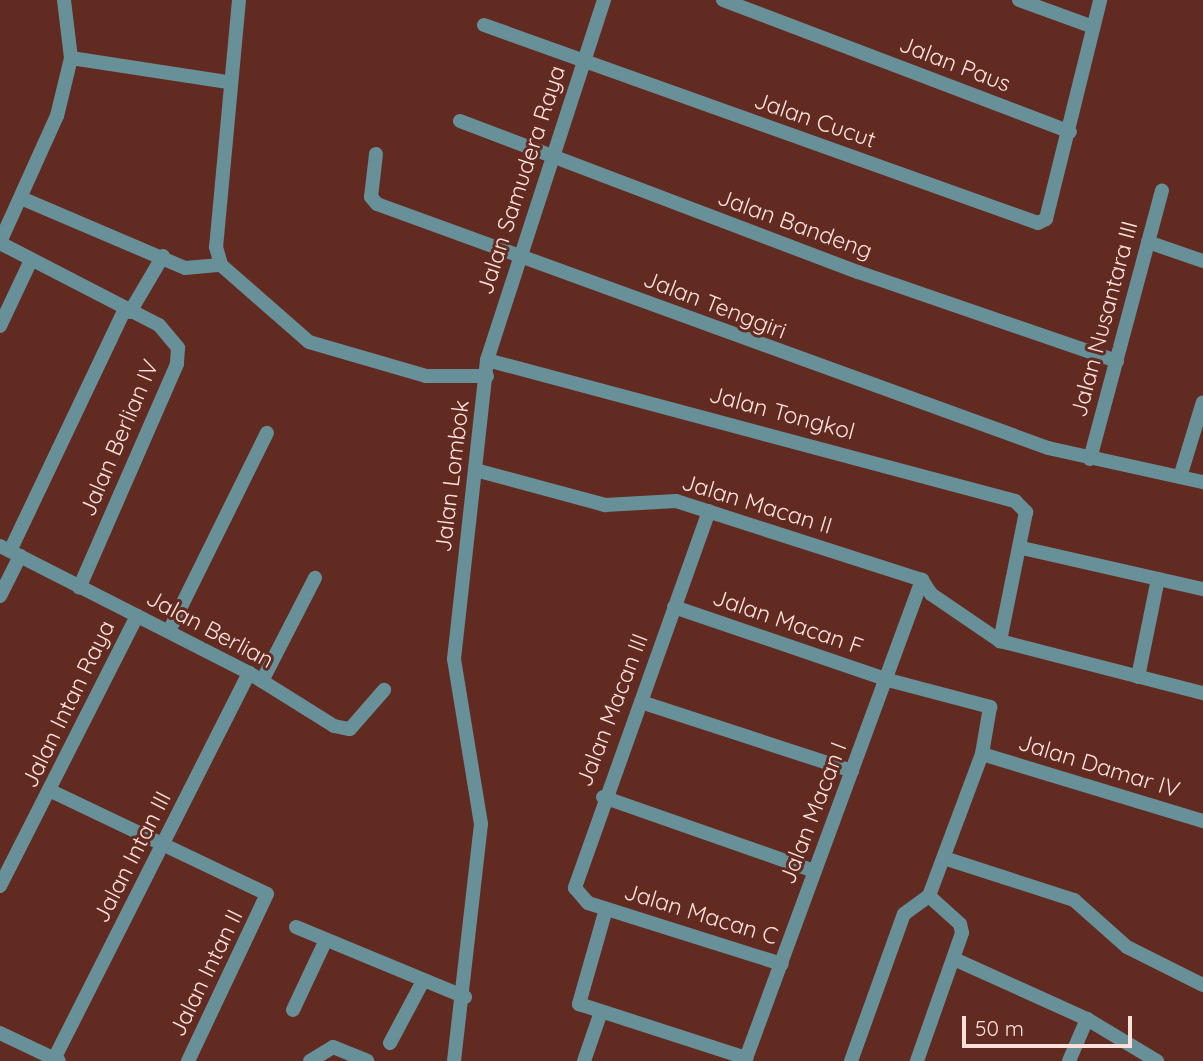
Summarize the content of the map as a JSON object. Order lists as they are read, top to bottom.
{
  "streets": {
    "street": [
      "Jalan Paus",
      "Jalan Cucut",
      "Jalan Samudera Raya",
      "Jalan Bandeng",
      "Jalan Tenggiri",
      "Jalan Nusantara III",
      "Jalan Tongkol",
      "Jalan Berlian IV",
      "Jalan Lombok",
      "Jalan Macan II",
      "Jalan Macan F",
      "Jalan Berlian",
      "Jalan Intan Raya",
      "Jalan Macan III",
      "Jalan Damar IV",
      "Jalan Macan I",
      "Jalan Intan III",
      "Jalan Macan C",
      "Jalan Intan II"
    ]
  },
  "crossings": [
    ["Jalan Paus", "Jalan Cucut"],
    ["Jalan Cucut", "Jalan Samudera Raya"],
    ["Jalan Samudera Raya", "Jalan Bandeng"],
    ["Jalan Samudera Raya", "Jalan Tenggiri"],
    ["Jalan Samudera Raya", "Jalan Tongkol"],
    ["Jalan Samudera Raya", "Jalan Lombok"],
    ["Jalan Bandeng", "Jalan Nusantara III"],
    ["Jalan Tenggiri", "Jalan Nusantara III"],
    ["Jalan Berlian IV", "Jalan Berlian"],
    ["Jalan Lombok", "Jalan Macan II"],
    ["Jalan Macan II", "Jalan Macan III"],
    ["Jalan Macan II", "Jalan Macan I"],
    ["Jalan Macan F", "Jalan Macan III"],
    ["Jalan Macan F", "Jalan Damar IV"],
    ["Jalan Macan F", "Jalan Macan I"],
    ["Jalan Berlian", "Jalan Intan Raya"],
    ["Jalan Berlian", "Jalan Intan III"],
    ["Jalan Macan III", "Jalan Macan C"],
    ["Jalan Macan I", "Jalan Macan C"],
    ["Jalan Intan III", "Jalan Intan II"]
  ],
  "scale_bar": "50 m"
}
